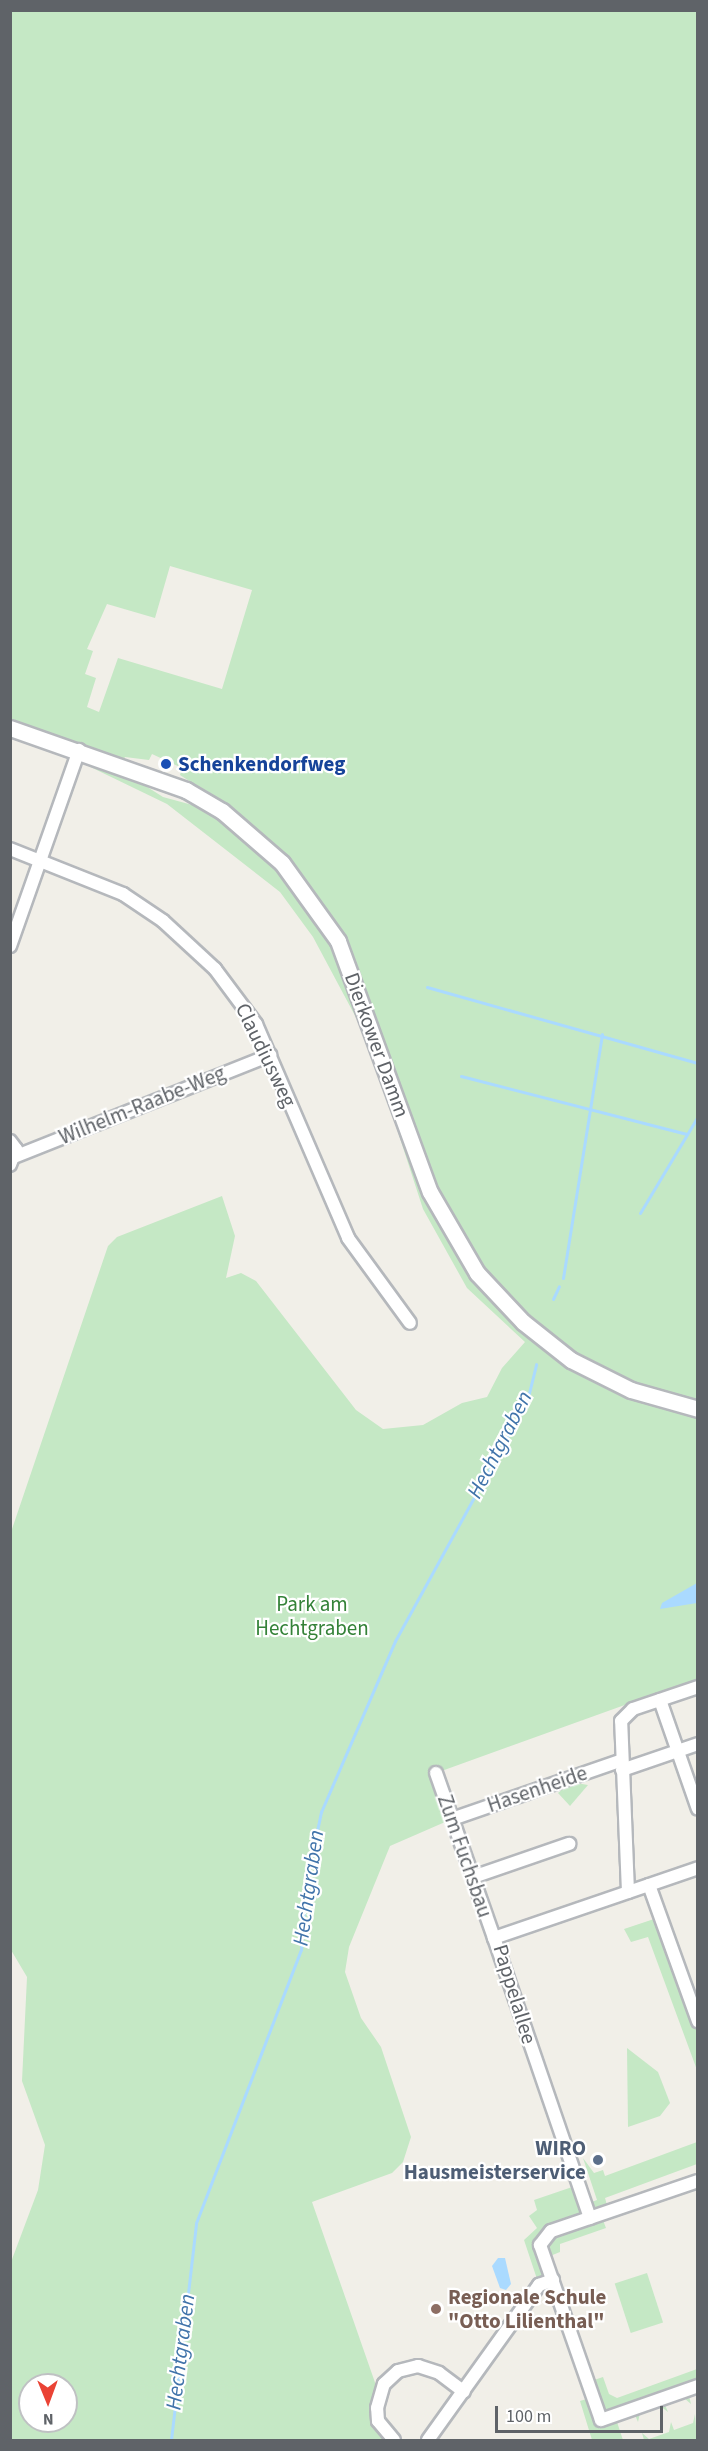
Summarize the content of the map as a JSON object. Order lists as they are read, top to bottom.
{
  "streets": {
    "street": [
      "Dierkower Damm",
      "Claudiusweg",
      "Wilhelm-Raabe-Weg",
      "Hasenheide",
      "Zum Fuchsbau",
      "Pappelallee"
    ]
  },
  "crossings": [
    ["Claudiusweg", "Wilhelm-Raabe-Weg"],
    ["Hasenheide", "Zum Fuchsbau"],
    ["Zum Fuchsbau", "Pappelallee"]
  ],
  "water": ["Hechtgraben"],
  "parks": ["Park am Hechtgraben"],
  "places": ["Schenkendorfweg", "WIRO Hausmeisterservice", "Regionale Schule \"Otto Lilienthal\""],
  "scale_bar": "100 m",
  "north": "bottom"
}
